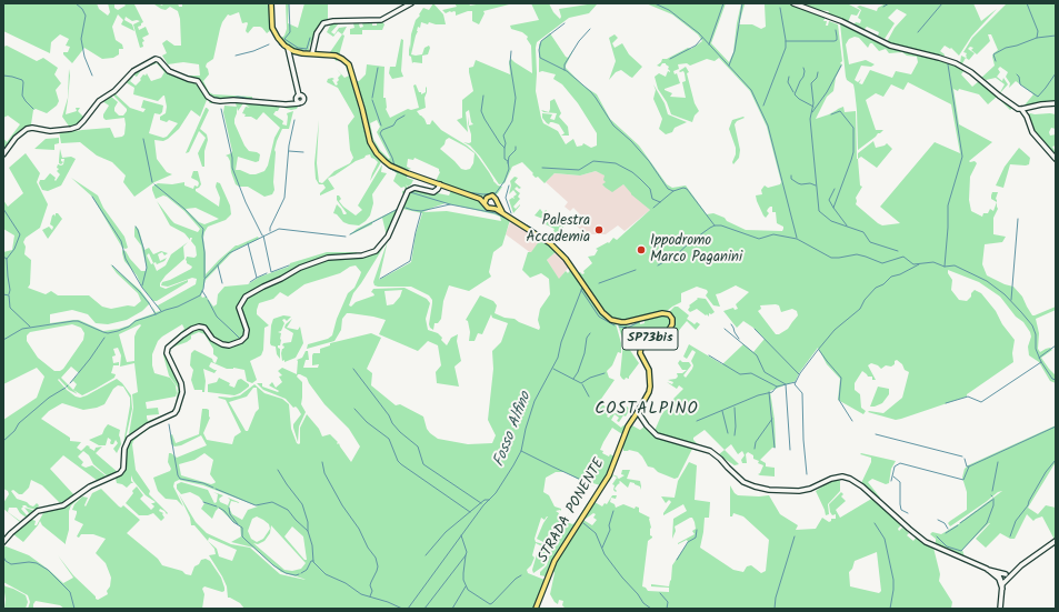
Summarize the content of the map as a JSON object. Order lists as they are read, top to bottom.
{
  "streets": {
    "main road": ["SP73bis", "STRADA PONENTE"]
  },
  "districts": ["COSTALPINO"],
  "water": ["Fosso Alfino"],
  "places": ["Palestra Accademia", "Ippodromo Marco Paganini"]
}
